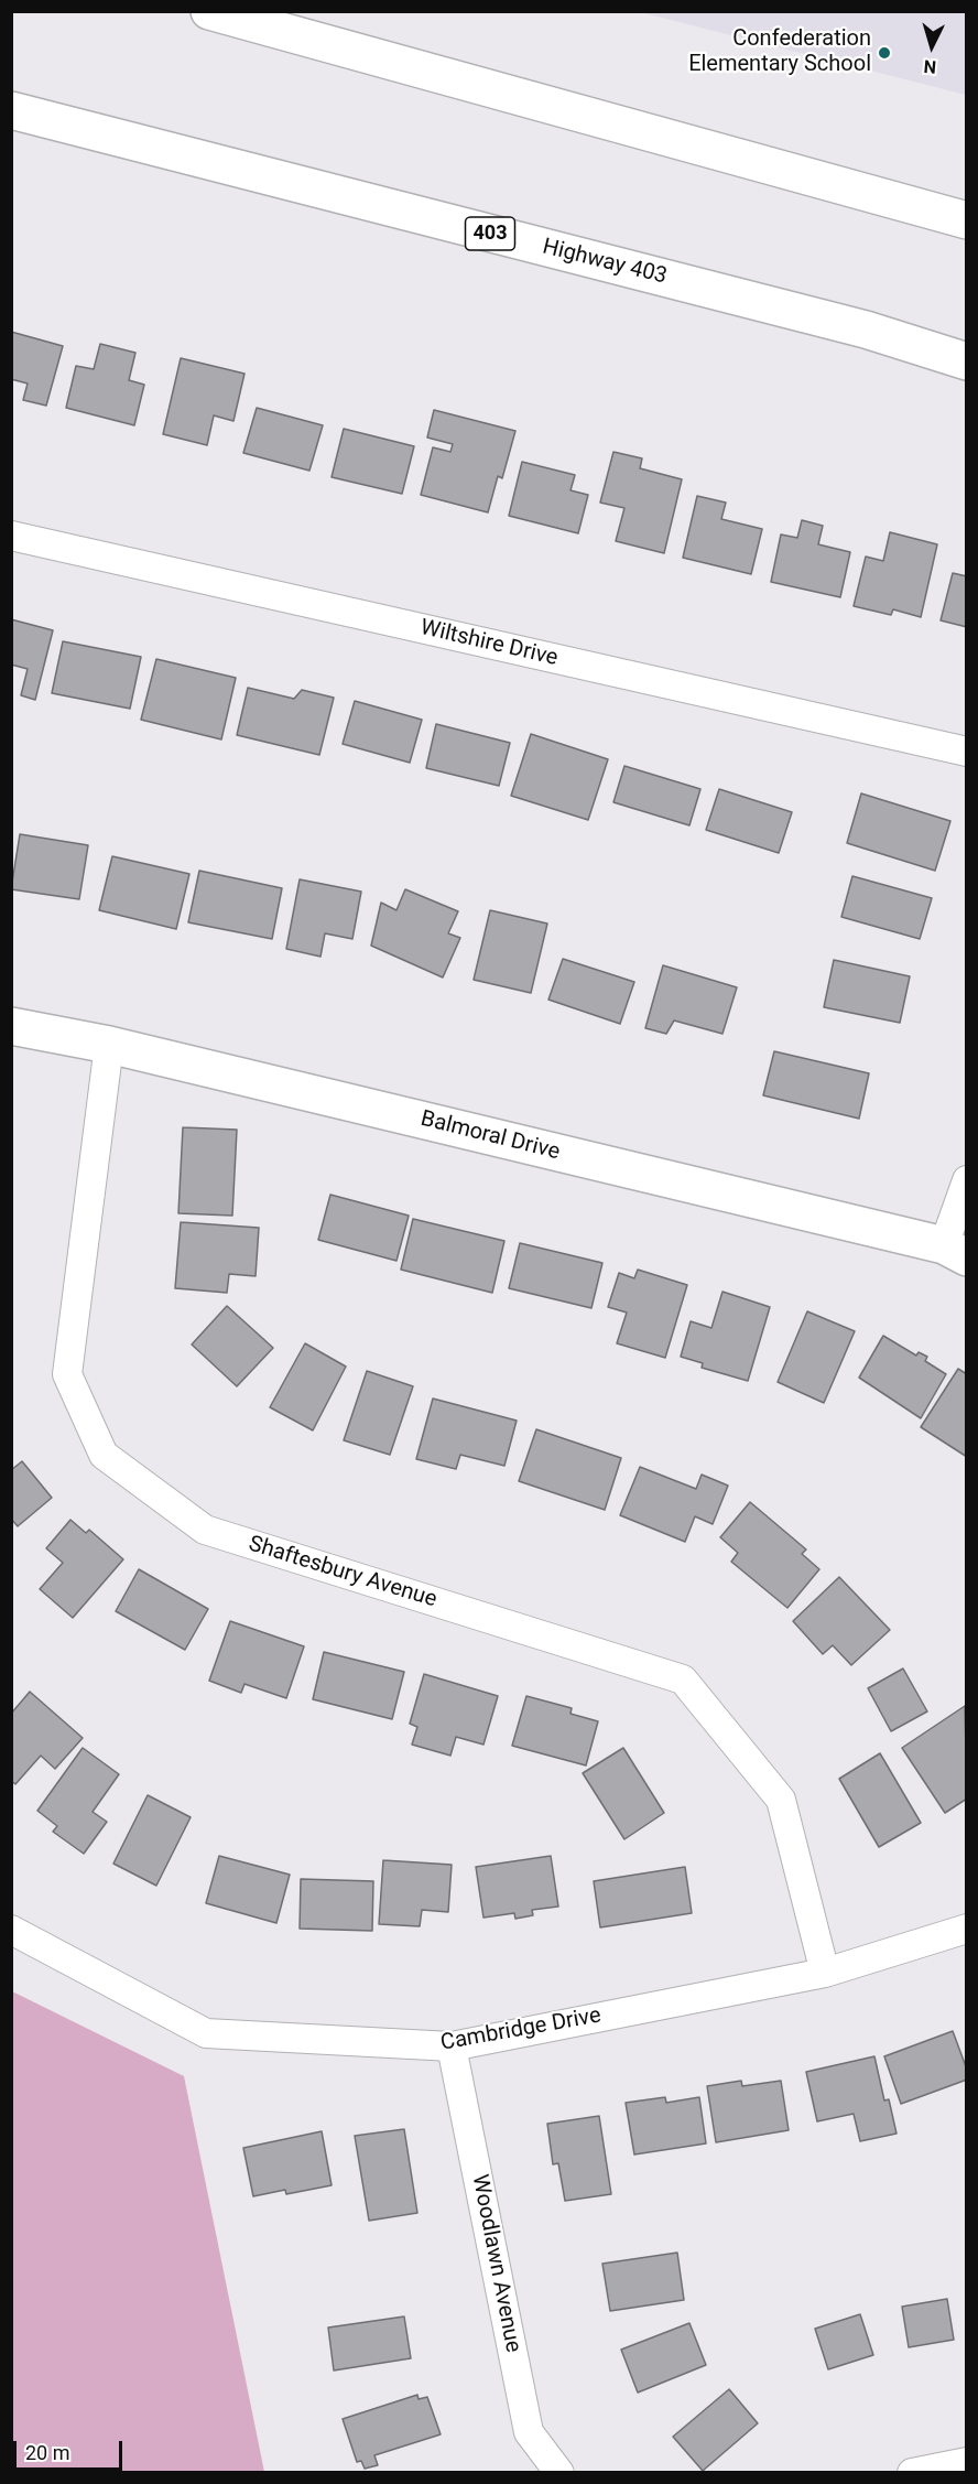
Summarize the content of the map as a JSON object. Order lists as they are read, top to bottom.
{
  "streets": {
    "main road": ["403", "Highway 403", "Balmoral Drive"],
    "street": [
      "Wiltshire Drive",
      "Shaftesbury Avenue",
      "Cambridge Drive",
      "Woodlawn Avenue"
    ]
  },
  "crossings": [
    ["Balmoral Drive", "Shaftesbury Avenue"],
    ["Shaftesbury Avenue", "Cambridge Drive"],
    ["Cambridge Drive", "Woodlawn Avenue"]
  ],
  "places": ["Confederation Elementary School"],
  "scale_bar": "20 m",
  "north": "bottom"
}
